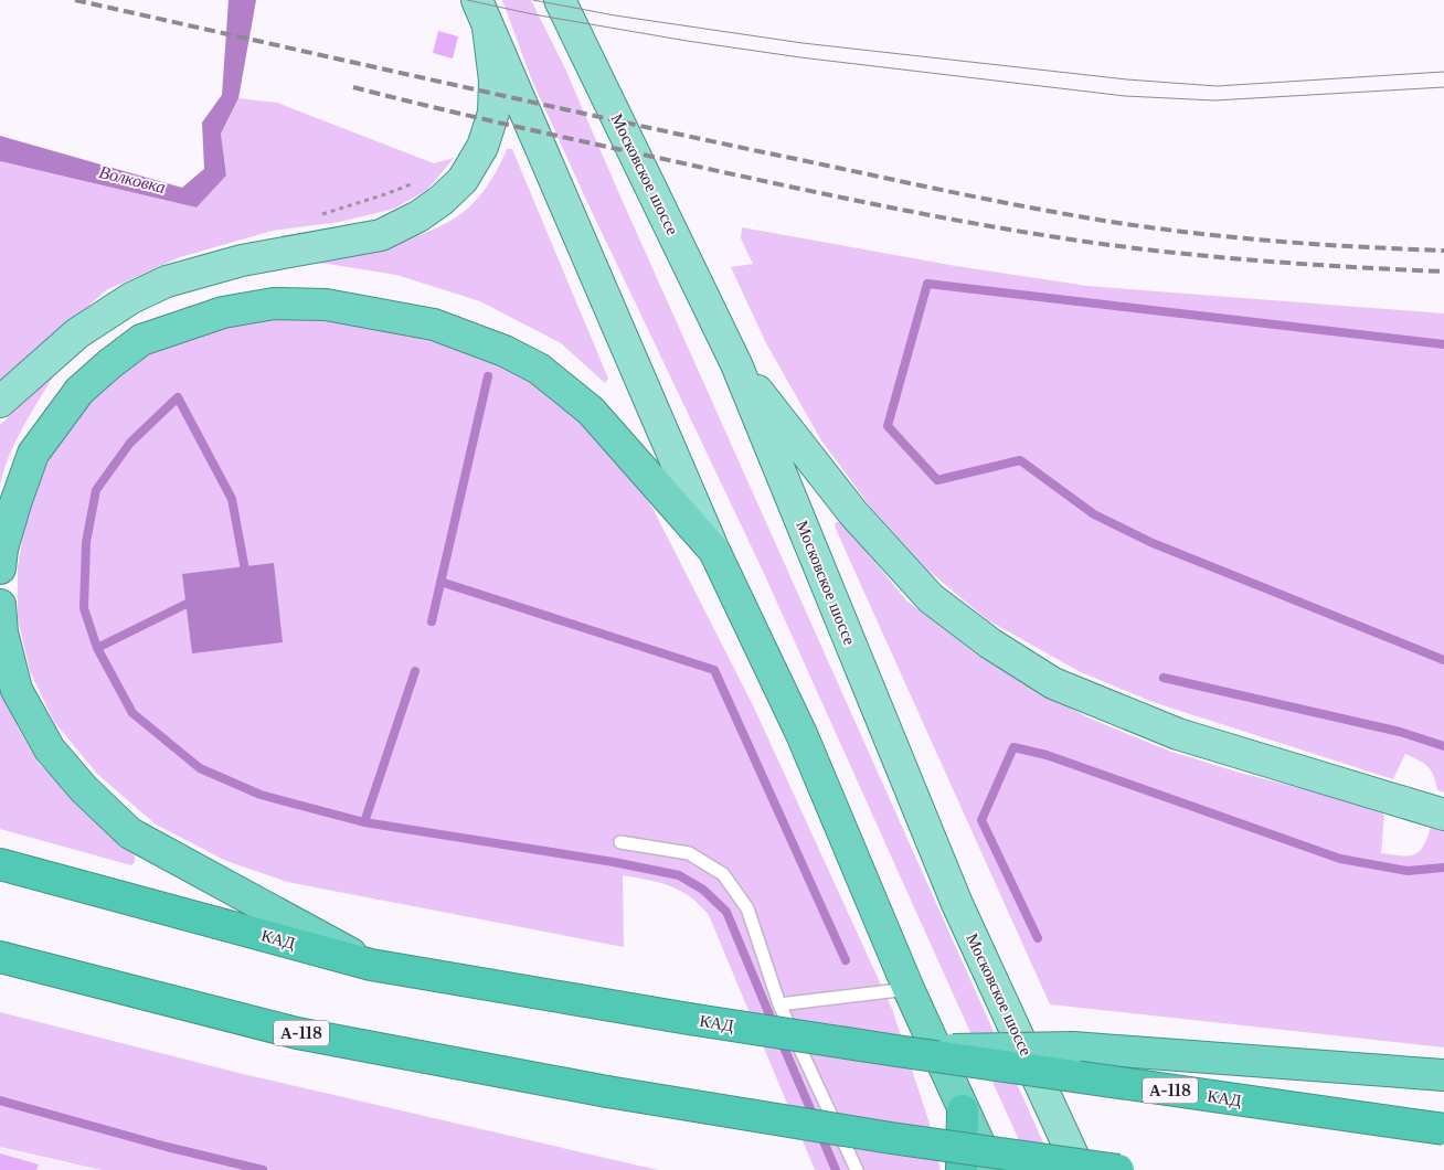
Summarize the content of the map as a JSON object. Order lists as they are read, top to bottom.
{
  "streets": {
    "highway": ["КАД", "А-118"],
    "main road": ["Московское шоссе"]
  },
  "water": ["Волковка"]
}
